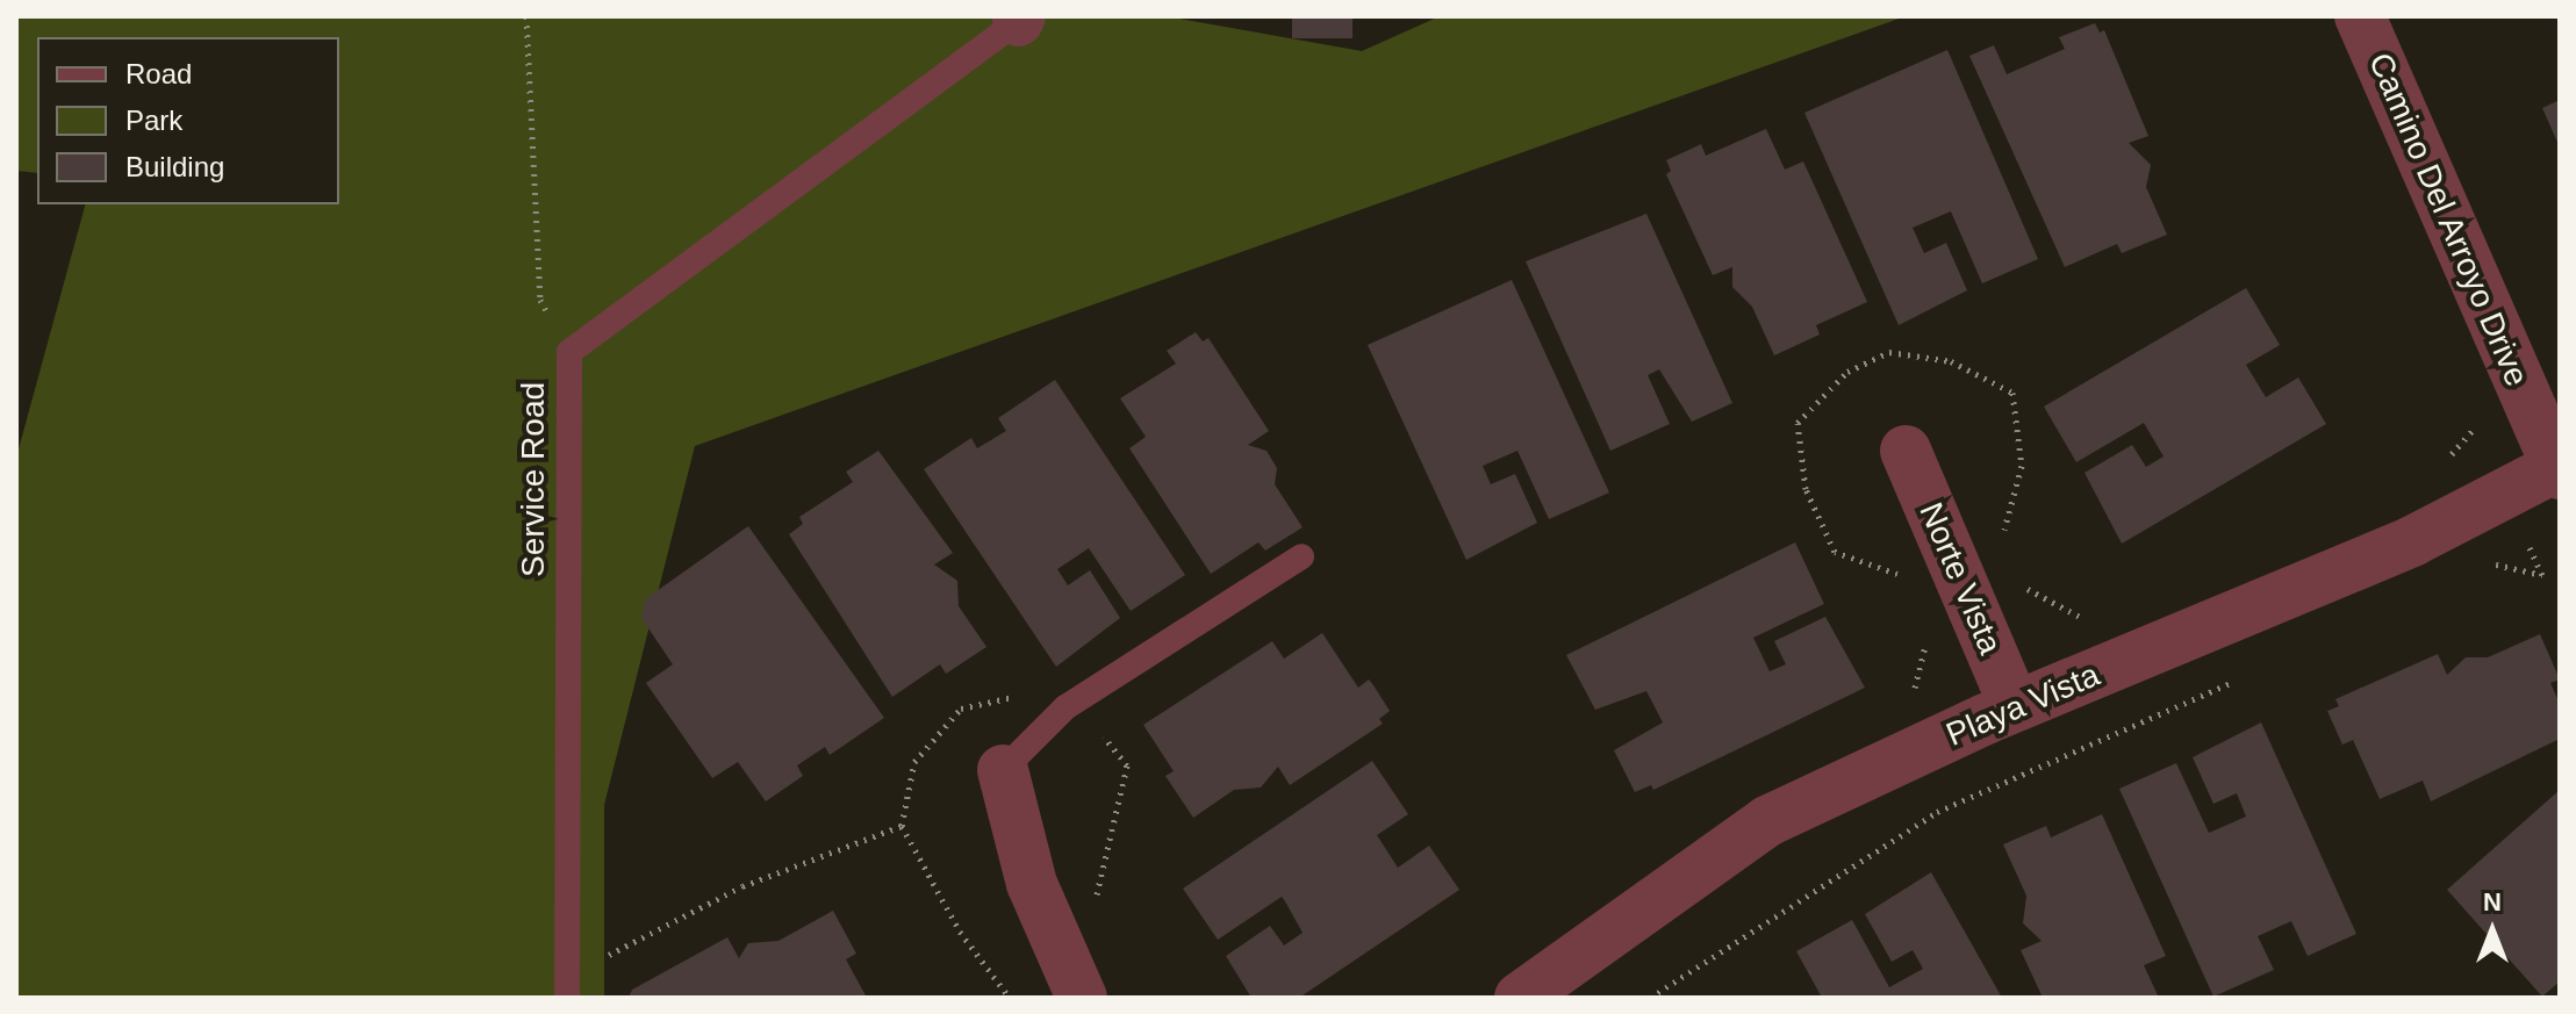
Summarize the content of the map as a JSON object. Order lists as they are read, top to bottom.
{
  "streets": {
    "street": ["Camino Del Arroyo Drive", "Norte Vista", "Playa Vista"],
    "lane": ["Service Road"]
  },
  "crossings": [
    ["Camino Del Arroyo Drive", "Playa Vista"],
    ["Norte Vista", "Playa Vista"]
  ],
  "legend": ["Road", "Park", "Building"],
  "north": "top"
}
